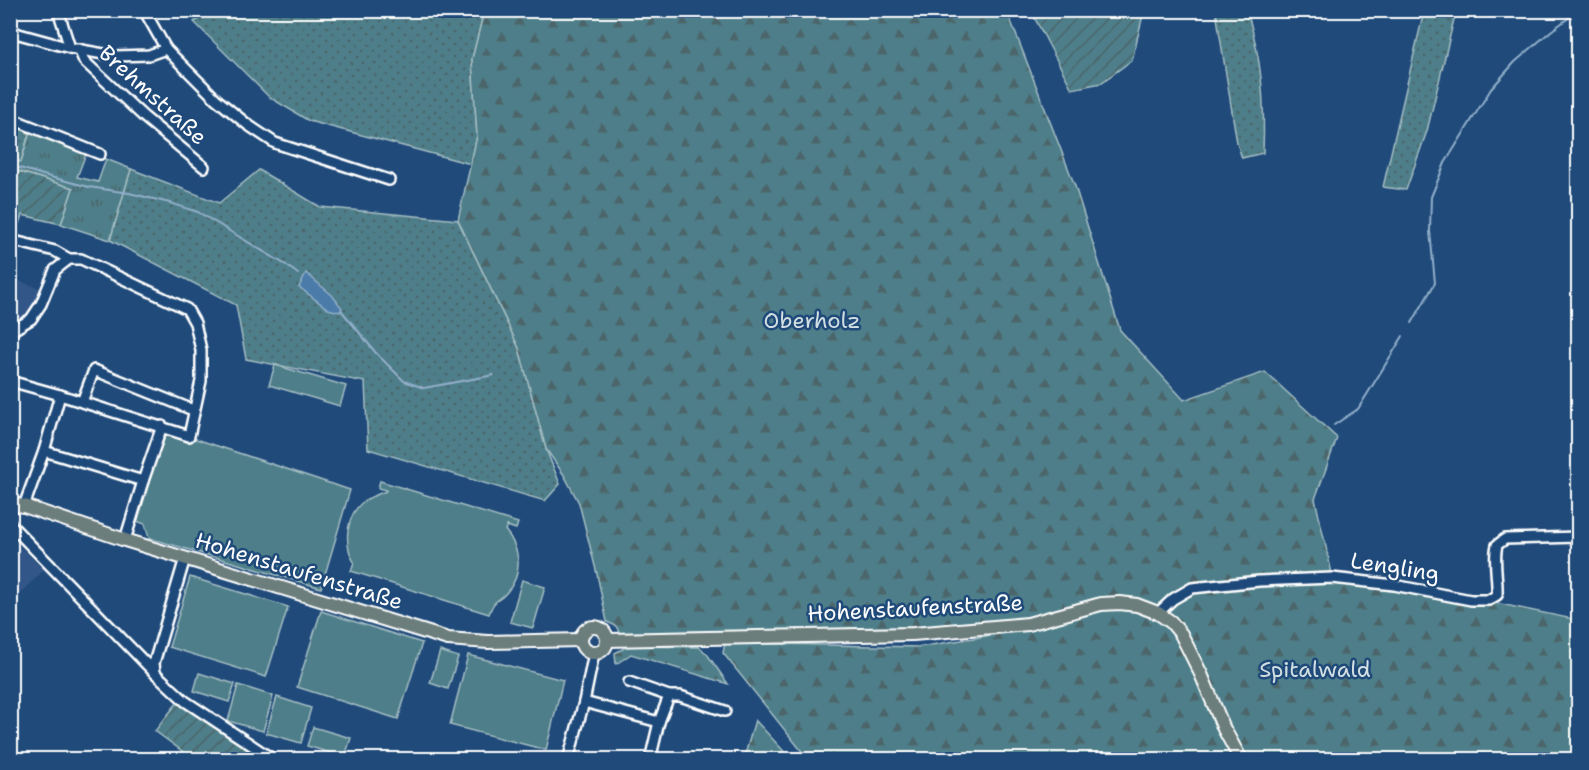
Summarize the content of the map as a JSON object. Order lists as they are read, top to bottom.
{
  "streets": {
    "main road": ["Hohenstaufenstraße"],
    "street": ["Brehmstraße", "Lengling"]
  },
  "crossings": [
    ["Lengling", "Hohenstaufenstraße"]
  ],
  "parks": ["Oberholz", "Spitalwald"]
}
